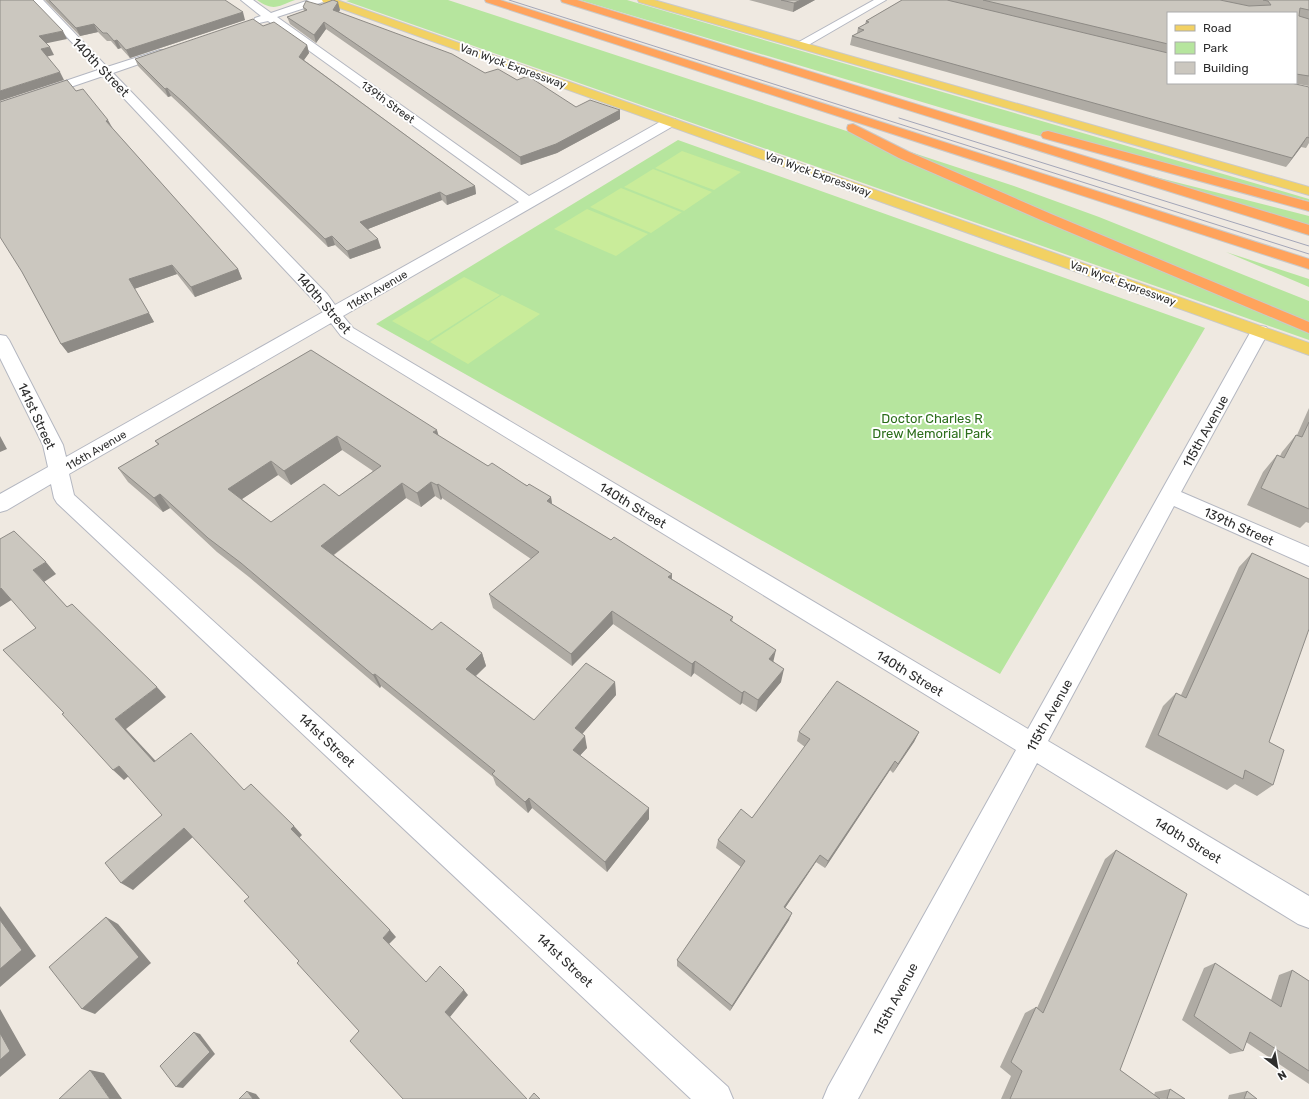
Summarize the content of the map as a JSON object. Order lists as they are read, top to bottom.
{
  "streets": {
    "main road": ["Van Wyck Expressway"],
    "street": [
      "140th Street",
      "139th Street",
      "116th Avenue",
      "141st Street",
      "115th Avenue"
    ]
  },
  "crossings": [
    ["Van Wyck Expressway", "116th Avenue"],
    ["Van Wyck Expressway", "115th Avenue"],
    ["140th Street", "116th Avenue"],
    ["140th Street", "115th Avenue"],
    ["139th Street", "116th Avenue"],
    ["139th Street", "115th Avenue"],
    ["116th Avenue", "141st Street"]
  ],
  "parks": ["Doctor Charles R Drew Memorial Park"],
  "legend": ["Road", "Park", "Building"],
  "north": "bottom right"
}
